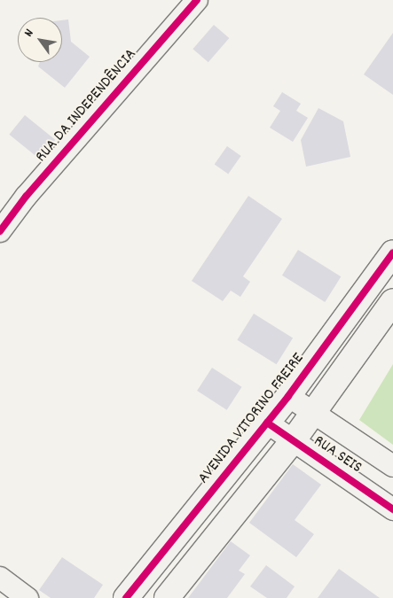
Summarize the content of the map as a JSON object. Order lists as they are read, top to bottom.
{
  "streets": {
    "street": ["RUA DA INDEPENDÊNCIA", "AVENIDA VITORINO FREIRE", "RUA SEIS"]
  },
  "crossings": [
    ["AVENIDA VITORINO FREIRE", "RUA SEIS"]
  ],
  "north": "top left"
}
